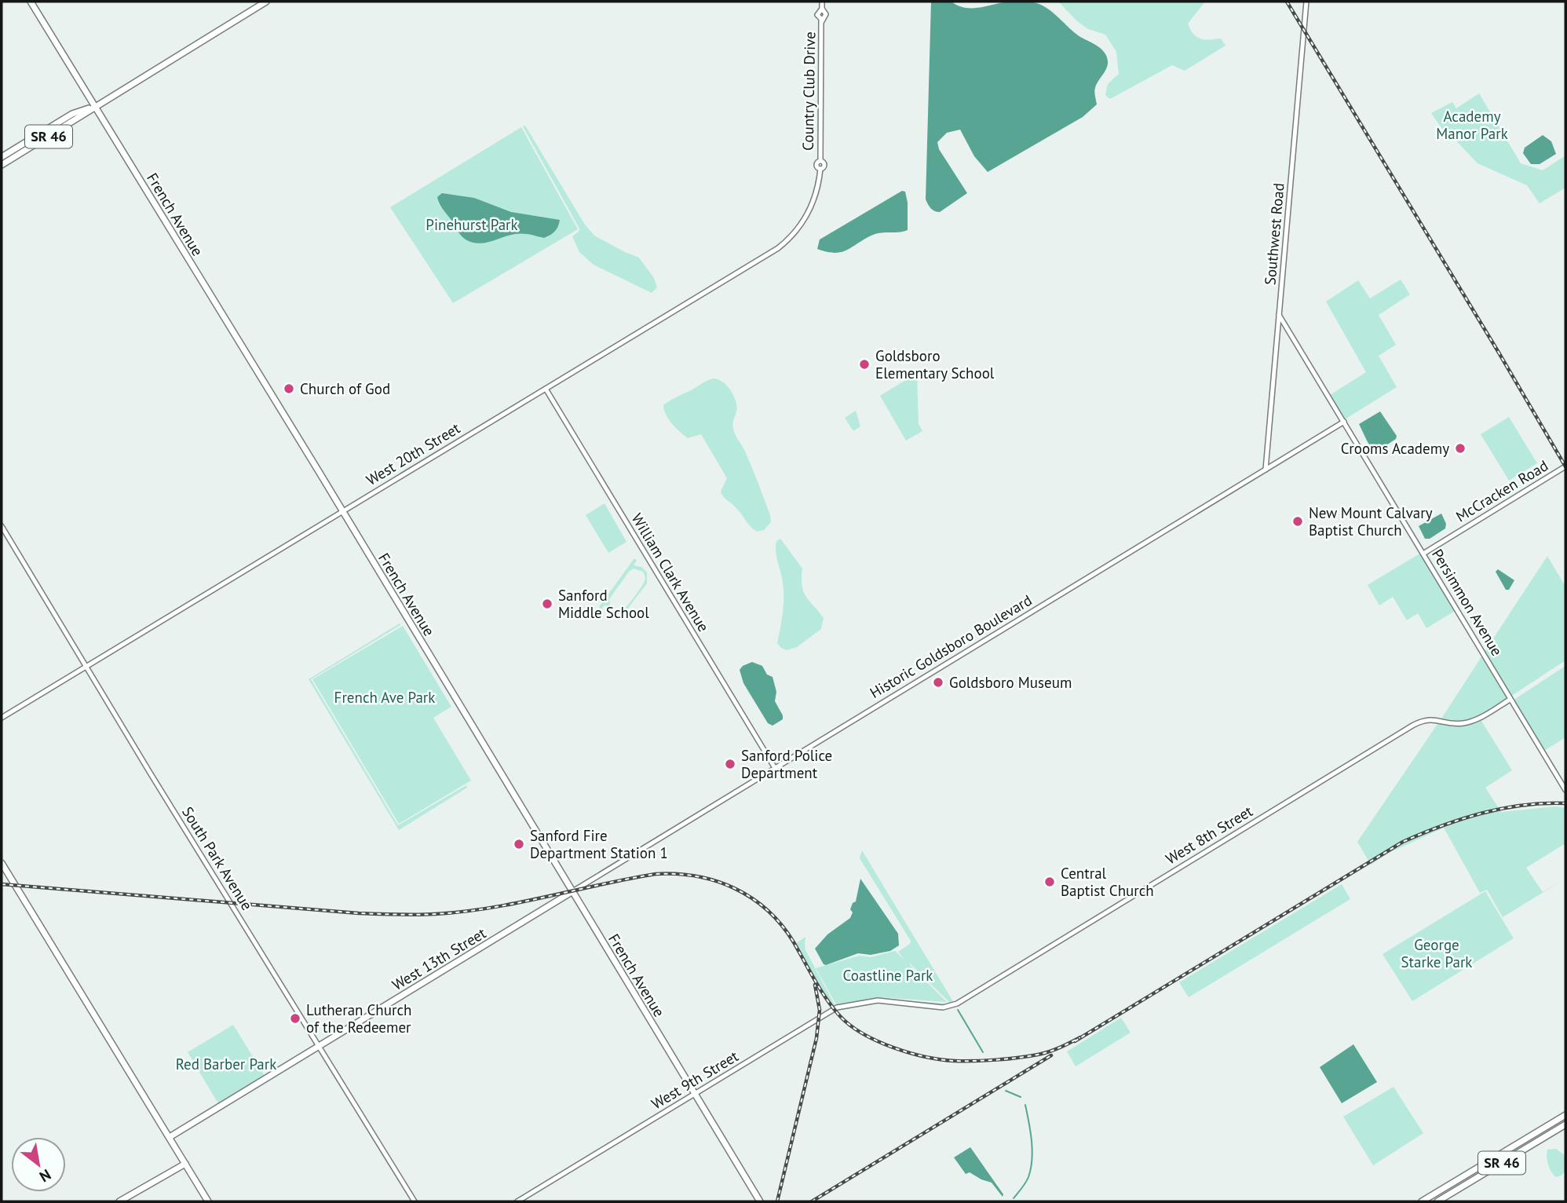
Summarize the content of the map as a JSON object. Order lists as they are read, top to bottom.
{
  "streets": {
    "main road": ["SR 46", "French Avenue", "West 13th Street"],
    "street": [
      "Country Club Drive",
      "Southwest Road",
      "West 20th Street",
      "McCracken Road",
      "William Clark Avenue",
      "Persimmon Avenue",
      "Historic Goldsboro Boulevard",
      "West 8th Street",
      "South Park Avenue",
      "West 9th Street"
    ]
  },
  "crossings": [
    ["Country Club Drive", "West 20th Street"],
    ["SR 46", "French Avenue"],
    ["French Avenue", "West 20th Street"],
    ["French Avenue", "Historic Goldsboro Boulevard"],
    ["French Avenue", "West 13th Street"],
    ["French Avenue", "West 9th Street"],
    ["Southwest Road", "Persimmon Avenue"],
    ["Southwest Road", "Historic Goldsboro Boulevard"],
    ["West 20th Street", "William Clark Avenue"],
    ["West 20th Street", "South Park Avenue"],
    ["McCracken Road", "Persimmon Avenue"],
    ["William Clark Avenue", "Historic Goldsboro Boulevard"],
    ["Persimmon Avenue", "Historic Goldsboro Boulevard"],
    ["Persimmon Avenue", "West 8th Street"],
    ["Historic Goldsboro Boulevard", "West 13th Street"],
    ["West 8th Street", "West 9th Street"],
    ["South Park Avenue", "West 13th Street"]
  ],
  "parks": [
    "Academy Manor Park",
    "Pinehurst Park",
    "French Ave Park",
    "George Starke Park",
    "Coastline Park",
    "Red Barber Park"
  ],
  "places": [
    "Goldsboro Elementary School",
    "Church of God",
    "Crooms Academy",
    "New Mount Calvary Baptist Church",
    "Sanford Middle School",
    "Goldsboro Museum",
    "Sanford Police Department",
    "Sanford Fire Department Station 1",
    "Central Baptist Church",
    "Lutheran Church of the Redeemer"
  ],
  "north": "bottom right"
}
